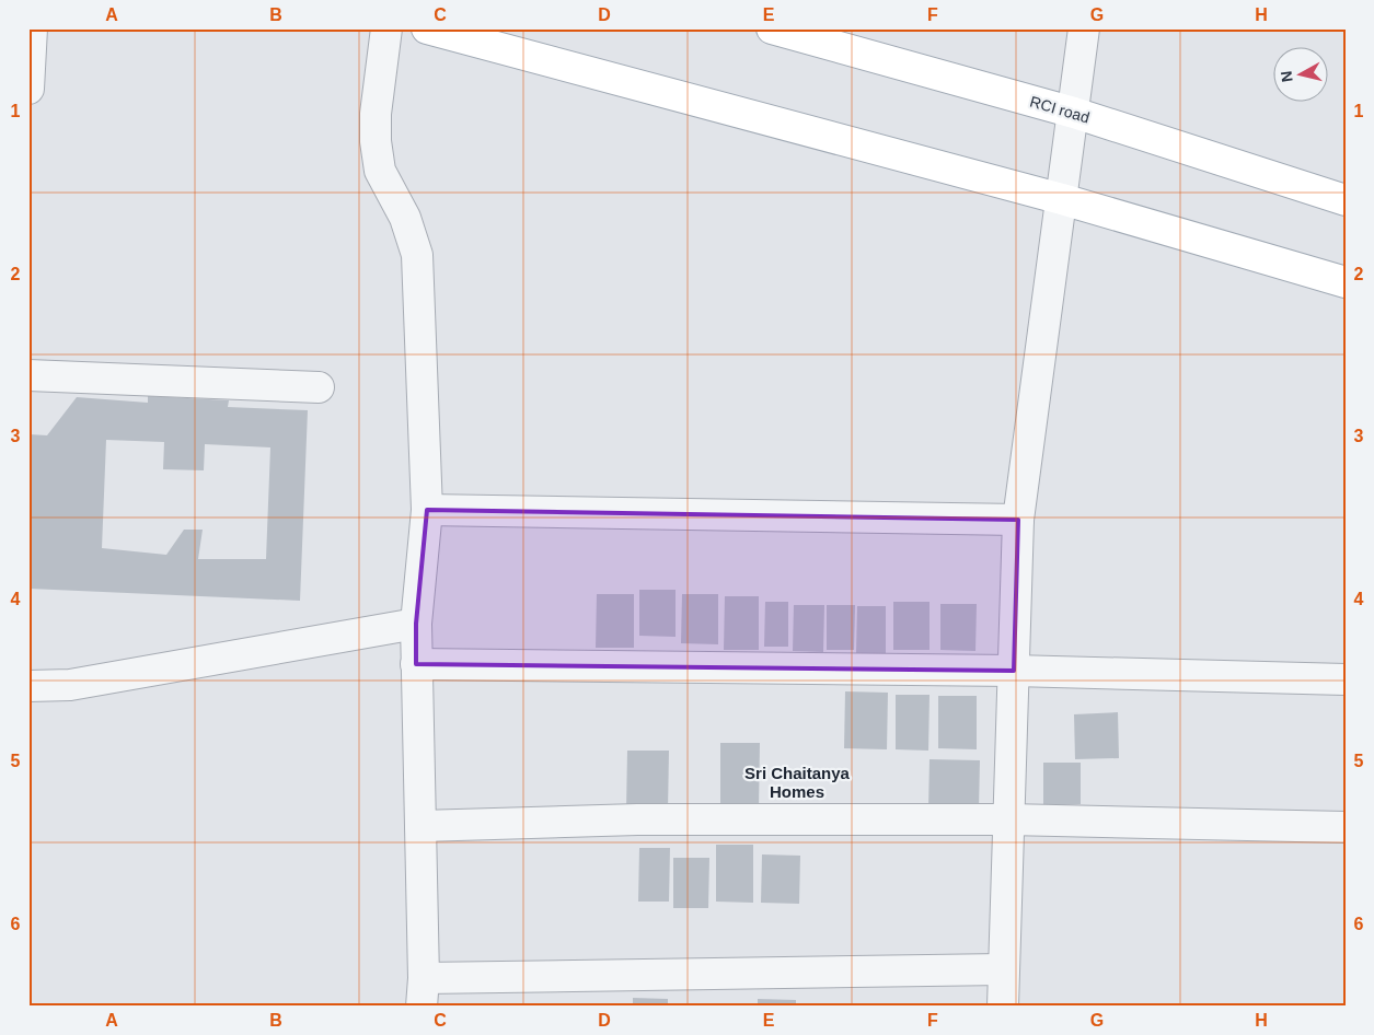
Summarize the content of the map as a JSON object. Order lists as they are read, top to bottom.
{
  "streets": {
    "main road": ["RCI road"]
  },
  "districts": ["Sri Chaitanya Homes"],
  "north": "left",
  "grid": {
    "columns": [
      "A",
      "B",
      "C",
      "D",
      "E",
      "F",
      "G",
      "H"
    ],
    "rows": [
      "1",
      "2",
      "3",
      "4",
      "5",
      "6"
    ]
  }
}
